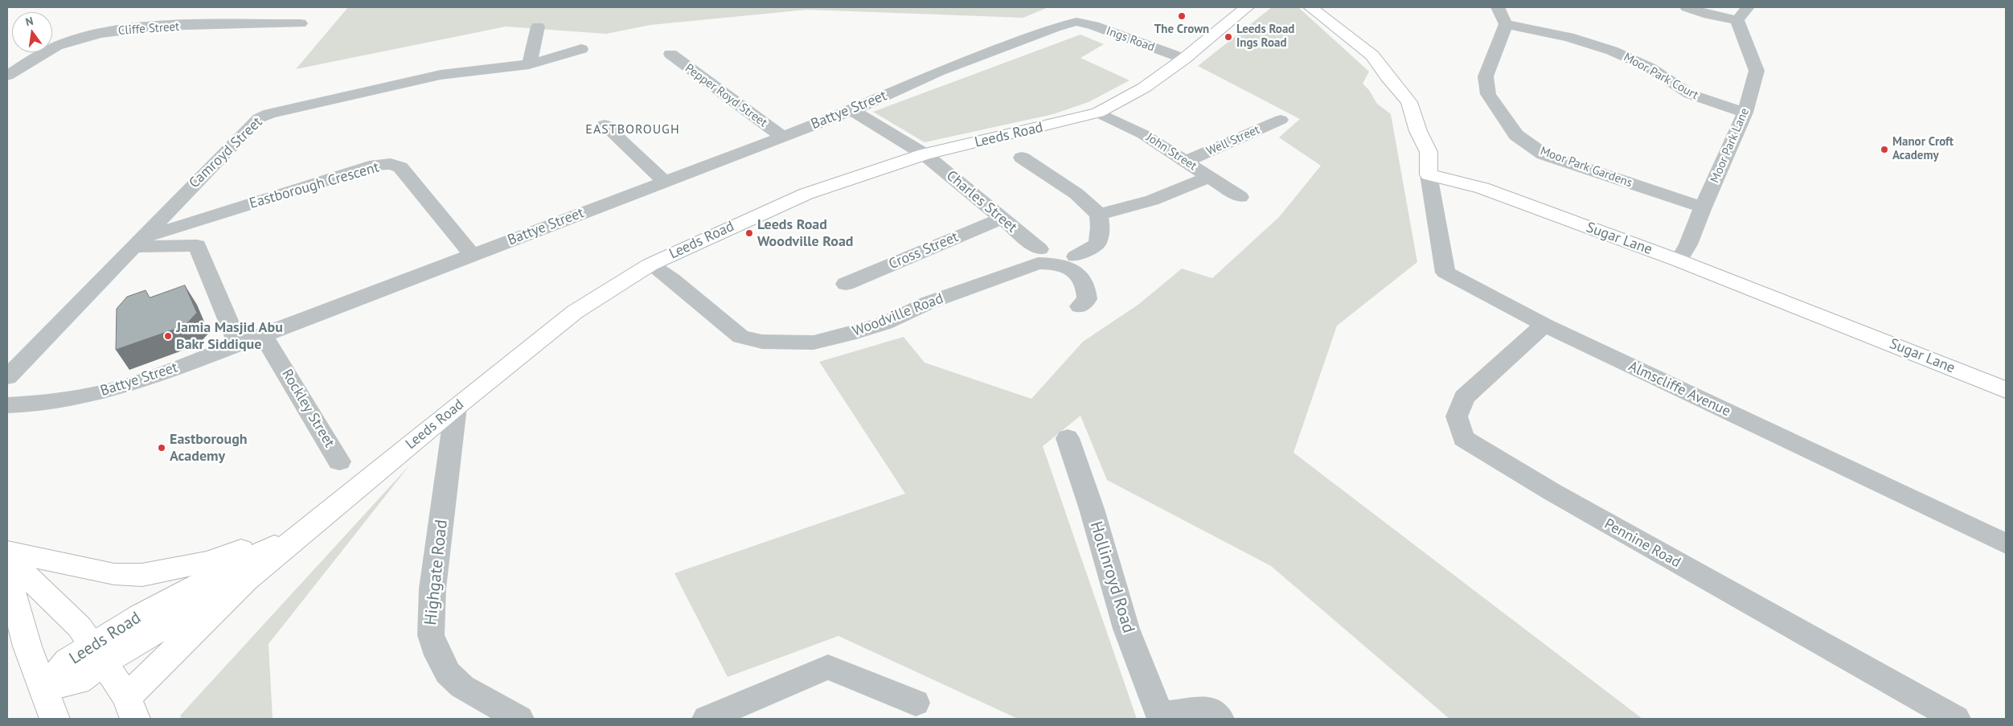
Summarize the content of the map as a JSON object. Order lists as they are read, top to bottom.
{
  "streets": {
    "main road": ["Leeds Road", "Sugar Lane"],
    "street": [
      "Cliffe Street",
      "Ings Road",
      "Moor Park Court",
      "Pepper Royd Street",
      "Battye Street",
      "Well Street",
      "Moor Park Lane",
      "John Street",
      "Camroyd Street",
      "Moor Park Gardens",
      "Eastborough Crescent",
      "Charles Street",
      "Cross Street",
      "Woodville Road",
      "Almscliffe Avenue",
      "Rockley Street",
      "Pennine Road",
      "Highgate Road",
      "Hollinroyd Road"
    ]
  },
  "crossings": [
    ["Ings Road", "Battye Street"],
    ["Ings Road", "Leeds Road"],
    ["Moor Park Court", "Moor Park Lane"],
    ["Moor Park Court", "Moor Park Gardens"],
    ["Pepper Royd Street", "Battye Street"],
    ["Battye Street", "Eastborough Crescent"],
    ["Battye Street", "Charles Street"],
    ["Battye Street", "Rockley Street"],
    ["Leeds Road", "John Street"],
    ["Leeds Road", "Charles Street"],
    ["Leeds Road", "Woodville Road"],
    ["Leeds Road", "Highgate Road"],
    ["Well Street", "John Street"],
    ["Moor Park Lane", "Moor Park Gardens"],
    ["Moor Park Lane", "Sugar Lane"],
    ["Camroyd Street", "Eastborough Crescent"],
    ["Charles Street", "Cross Street"],
    ["Sugar Lane", "Almscliffe Avenue"],
    ["Almscliffe Avenue", "Pennine Road"]
  ],
  "districts": ["EASTBOROUGH"],
  "places": [
    "The Crown",
    "Leeds Road Ings Road",
    "Manor Croft Academy",
    "Leeds Road Woodville Road",
    "Jamia Masjid Abu Bakr Siddique",
    "Eastborough Academy"
  ],
  "north": "top"
}
